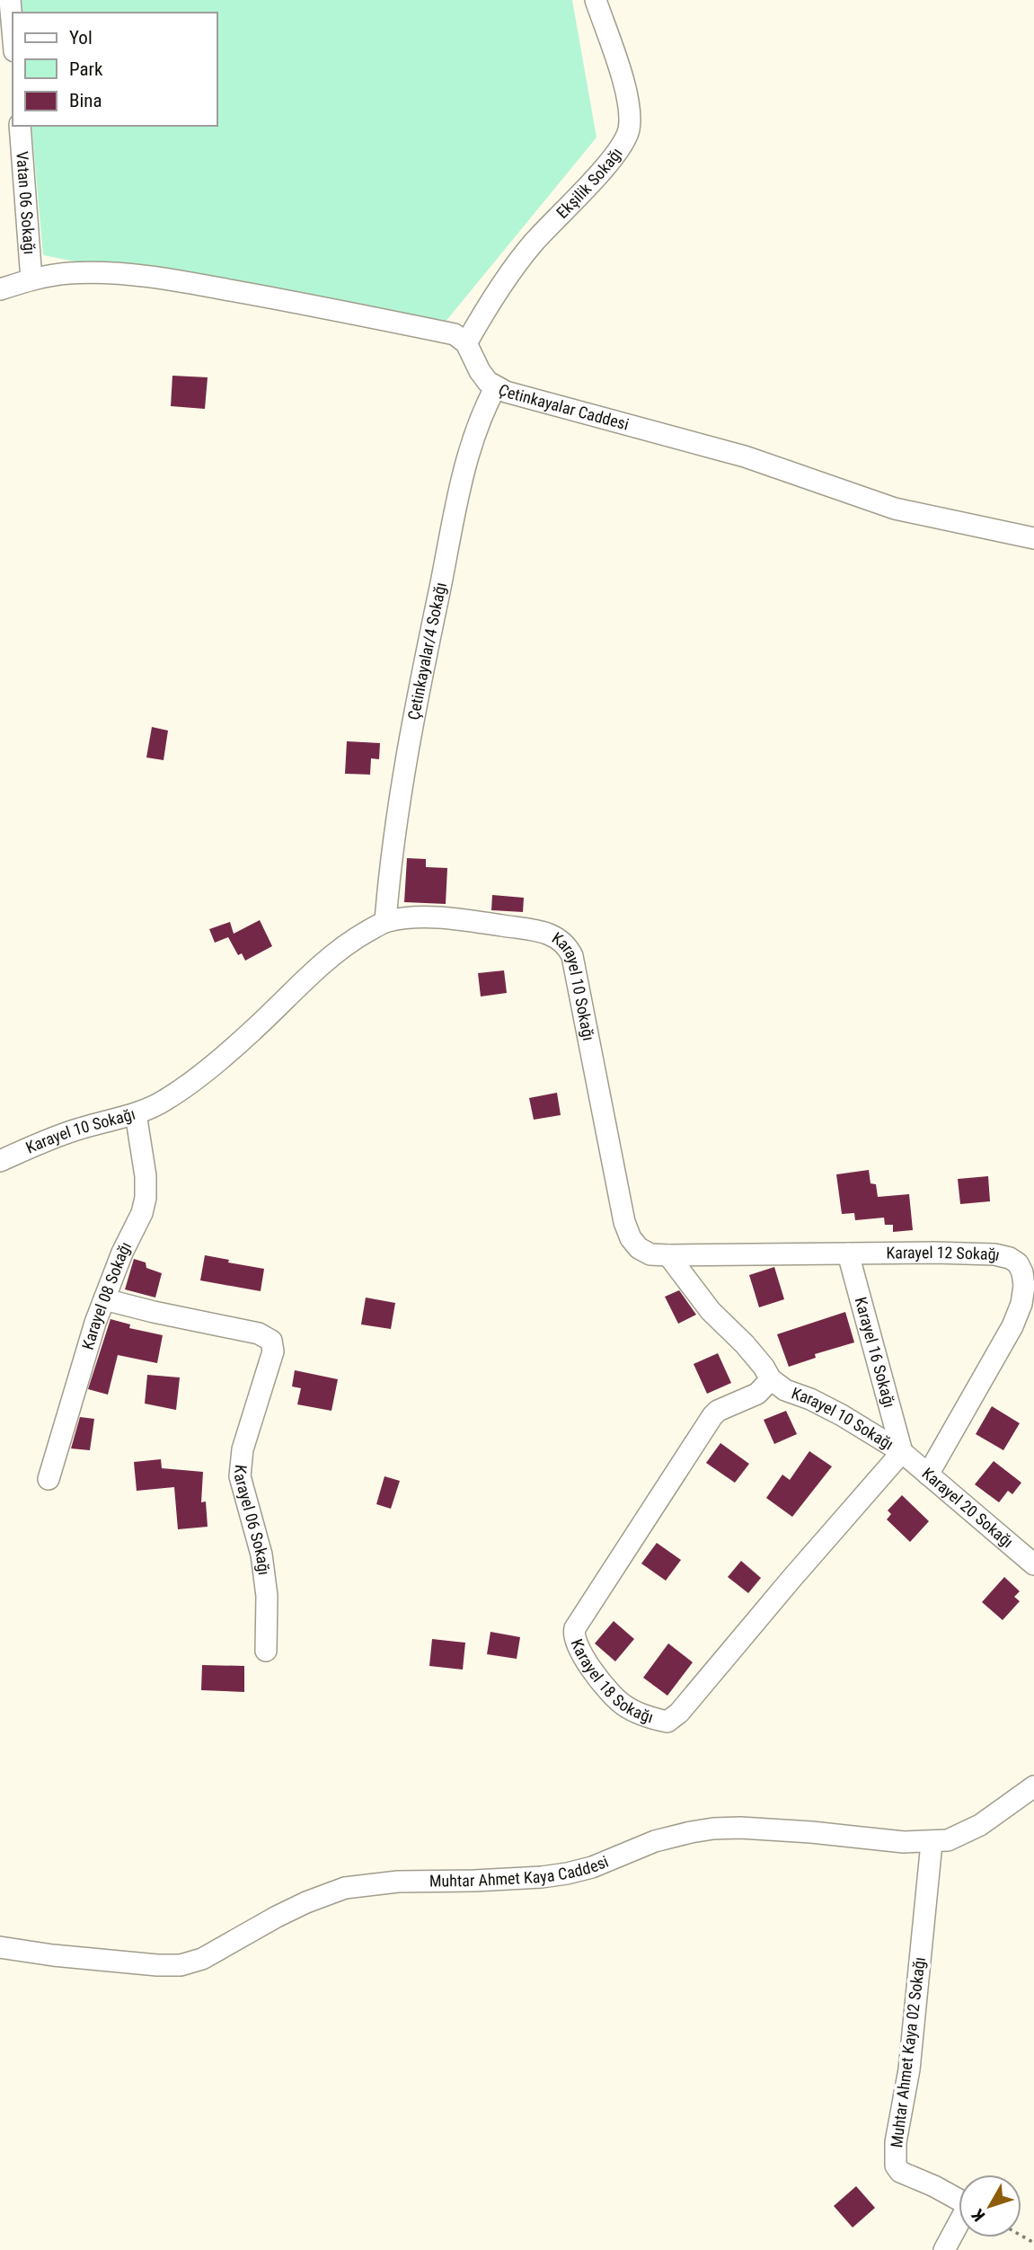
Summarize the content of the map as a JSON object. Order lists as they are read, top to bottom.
{
  "streets": {
    "street": [
      "Ekşilik Sokağı",
      "Vatan 06 Sokağı",
      "Çetinkayalar Caddesi",
      "Çetinkayalar/4 Sokağı",
      "Karayel 10 Sokağı",
      "Karayel 12 Sokağı",
      "Karayel 08 Sokağı",
      "Karayel 16 Sokağı",
      "Karayel 20 Sokağı",
      "Karayel 06 Sokağı",
      "Karayel 18 Sokağı",
      "Muhtar Ahmet Kaya Caddesi",
      "Muhtar Ahmet Kaya 02 Sokağı"
    ]
  },
  "crossings": [
    ["Ekşilik Sokağı", "Çetinkayalar Caddesi"],
    ["Çetinkayalar Caddesi", "Çetinkayalar/4 Sokağı"],
    ["Çetinkayalar/4 Sokağı", "Karayel 10 Sokağı"],
    ["Karayel 10 Sokağı", "Karayel 12 Sokağı"],
    ["Karayel 10 Sokağı", "Karayel 08 Sokağı"],
    ["Karayel 10 Sokağı", "Karayel 16 Sokağı"],
    ["Karayel 10 Sokağı", "Karayel 20 Sokağı"],
    ["Karayel 10 Sokağı", "Karayel 18 Sokağı"],
    ["Karayel 12 Sokağı", "Karayel 16 Sokağı"],
    ["Karayel 12 Sokağı", "Karayel 20 Sokağı"],
    ["Karayel 08 Sokağı", "Karayel 06 Sokağı"],
    ["Karayel 16 Sokağı", "Karayel 20 Sokağı"],
    ["Karayel 16 Sokağı", "Karayel 18 Sokağı"],
    ["Karayel 20 Sokağı", "Karayel 18 Sokağı"],
    ["Muhtar Ahmet Kaya Caddesi", "Muhtar Ahmet Kaya 02 Sokağı"]
  ],
  "legend": ["Yol", "Park", "Bina"],
  "north": "bottom left"
}
